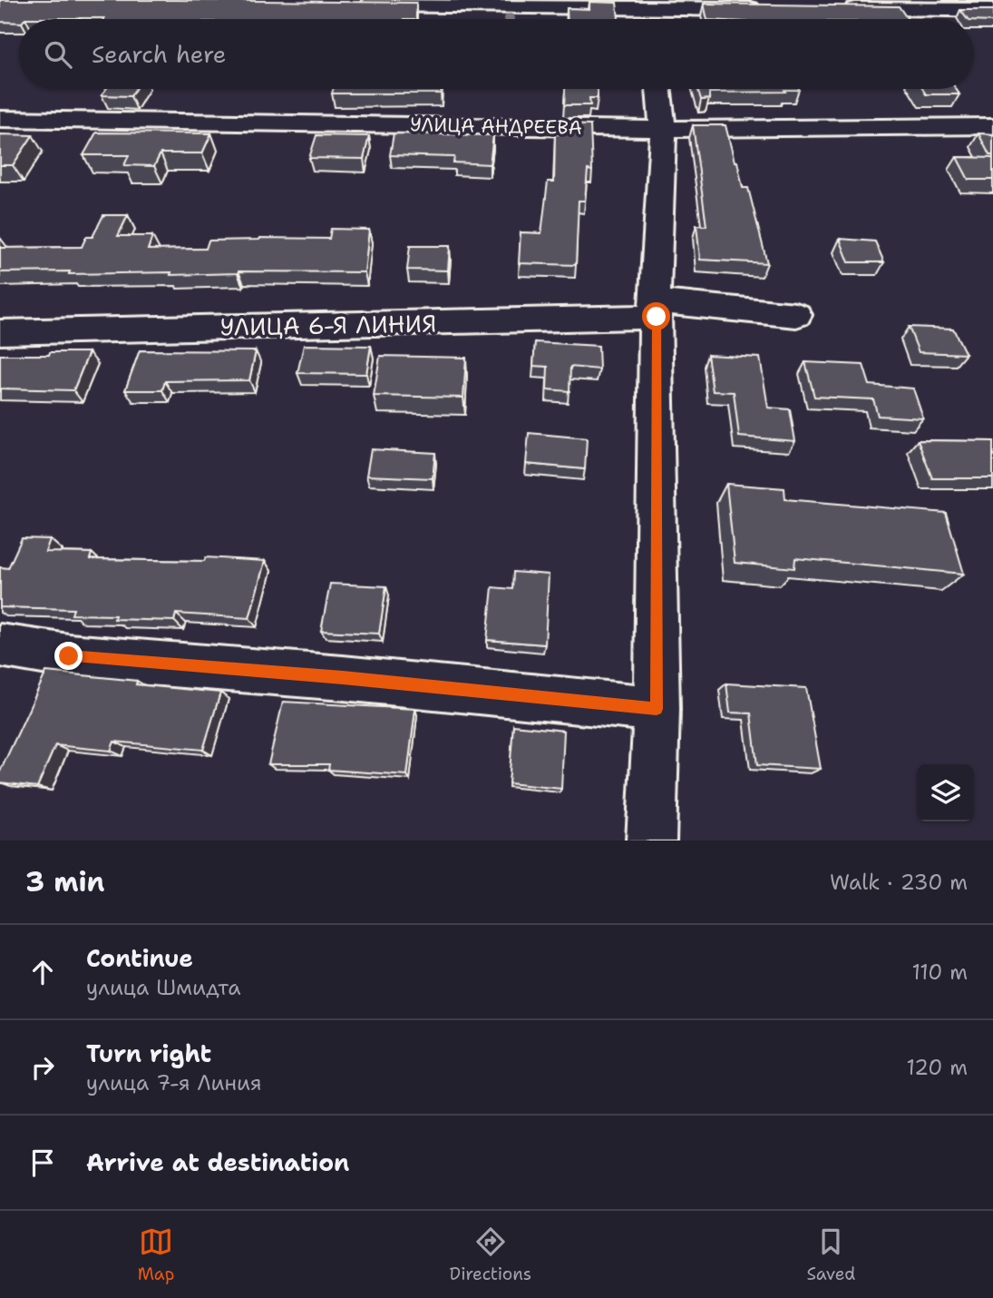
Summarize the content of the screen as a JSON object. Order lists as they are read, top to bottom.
{
  "streets": {
    "street": ["УЛИЦА АНДРЕЕВА", "УЛИЦА 6-Я ЛИНИЯ"]
  },
  "page": {
    "search": "Search here",
    "heading": ["3 min", "Walk · 230 m"],
    "list": [
      ["Continue", "улица Шмидта", "110 m"],
      ["Turn right", "улица 7-я Линия", "120 m"],
      "Arrive at destination"
    ],
    "nav": ["Map", "Directions", "Saved"]
  }
}
